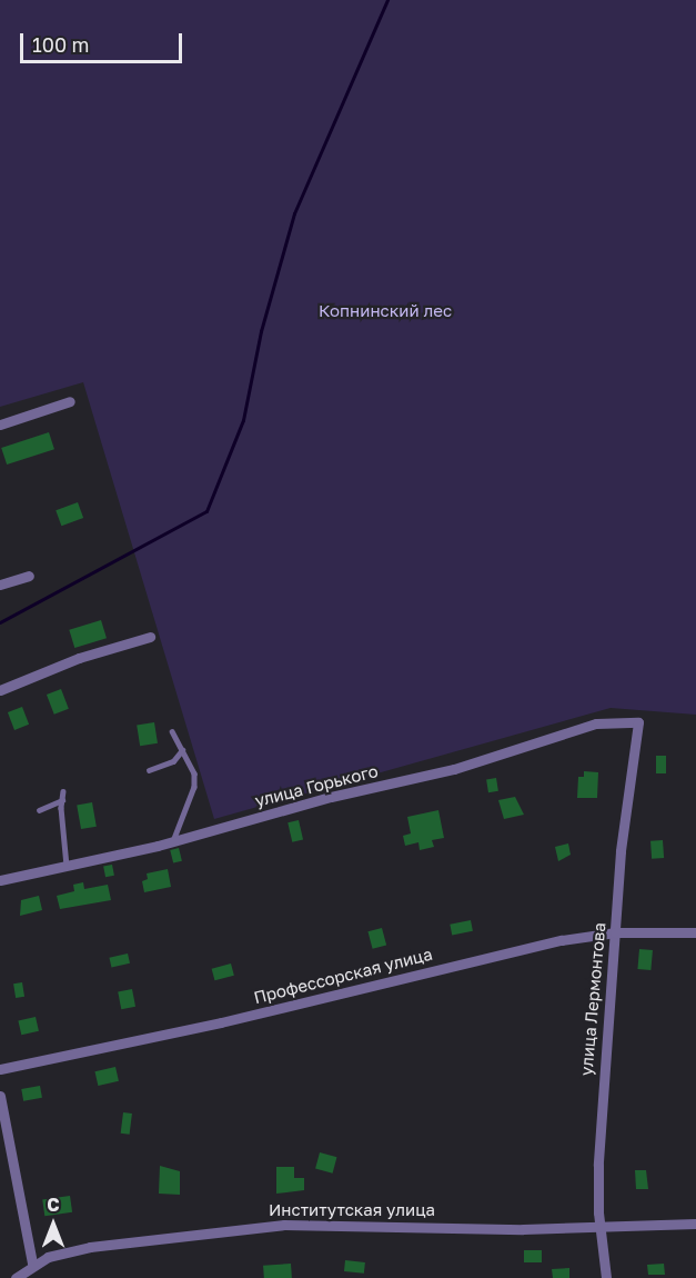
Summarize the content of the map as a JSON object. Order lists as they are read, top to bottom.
{
  "streets": {
    "street": [
      "улица Горького",
      "Профессорская улица",
      "улица Лермонтова",
      "Институтская улица"
    ]
  },
  "crossings": [
    ["улица Горького", "улица Лермонтова"],
    ["Профессорская улица", "улица Лермонтова"],
    ["улица Лермонтова", "Институтская улица"]
  ],
  "parks": ["Копнинский лес"],
  "scale_bar": "100 m",
  "north": "top"
}
